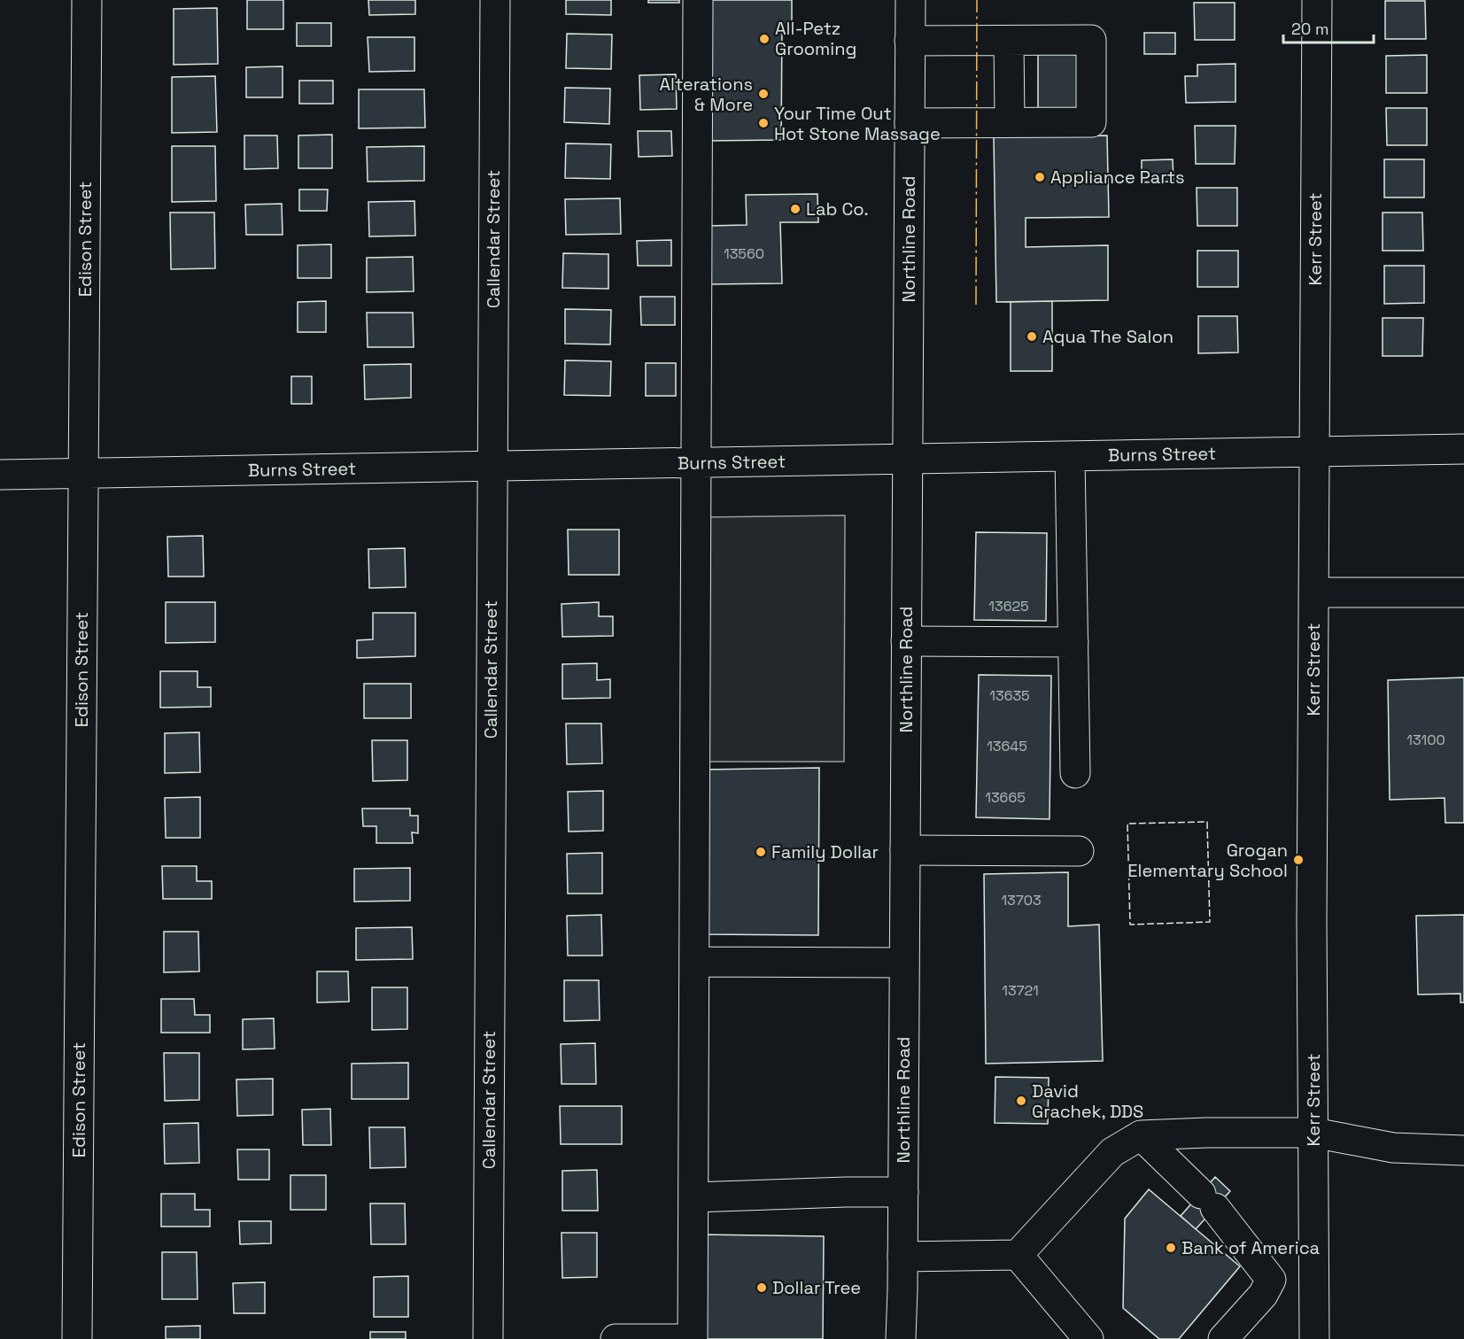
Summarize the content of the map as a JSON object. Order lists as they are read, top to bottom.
{
  "streets": {
    "street": [
      "Edison Street",
      "Callendar Street",
      "Northline Road",
      "Kerr Street",
      "Burns Street"
    ]
  },
  "crossings": [
    ["Edison Street", "Burns Street"],
    ["Callendar Street", "Burns Street"],
    ["Northline Road", "Burns Street"],
    ["Kerr Street", "Burns Street"]
  ],
  "places": [
    "All-Petz Grooming",
    "Alterations & More",
    "Your Time Out Hot Stone Massage",
    "Appliance Parts",
    "Lab Co.",
    "Aqua The Salon",
    "Family Dollar",
    "Grogan Elementary School",
    "David Grachek, DDS",
    "Bank of America",
    "Dollar Tree"
  ],
  "house_numbers": [
    "13560",
    "13625",
    "13635",
    "13100",
    "13645",
    "13665",
    "13703",
    "13721"
  ],
  "scale_bar": "20 m"
}
